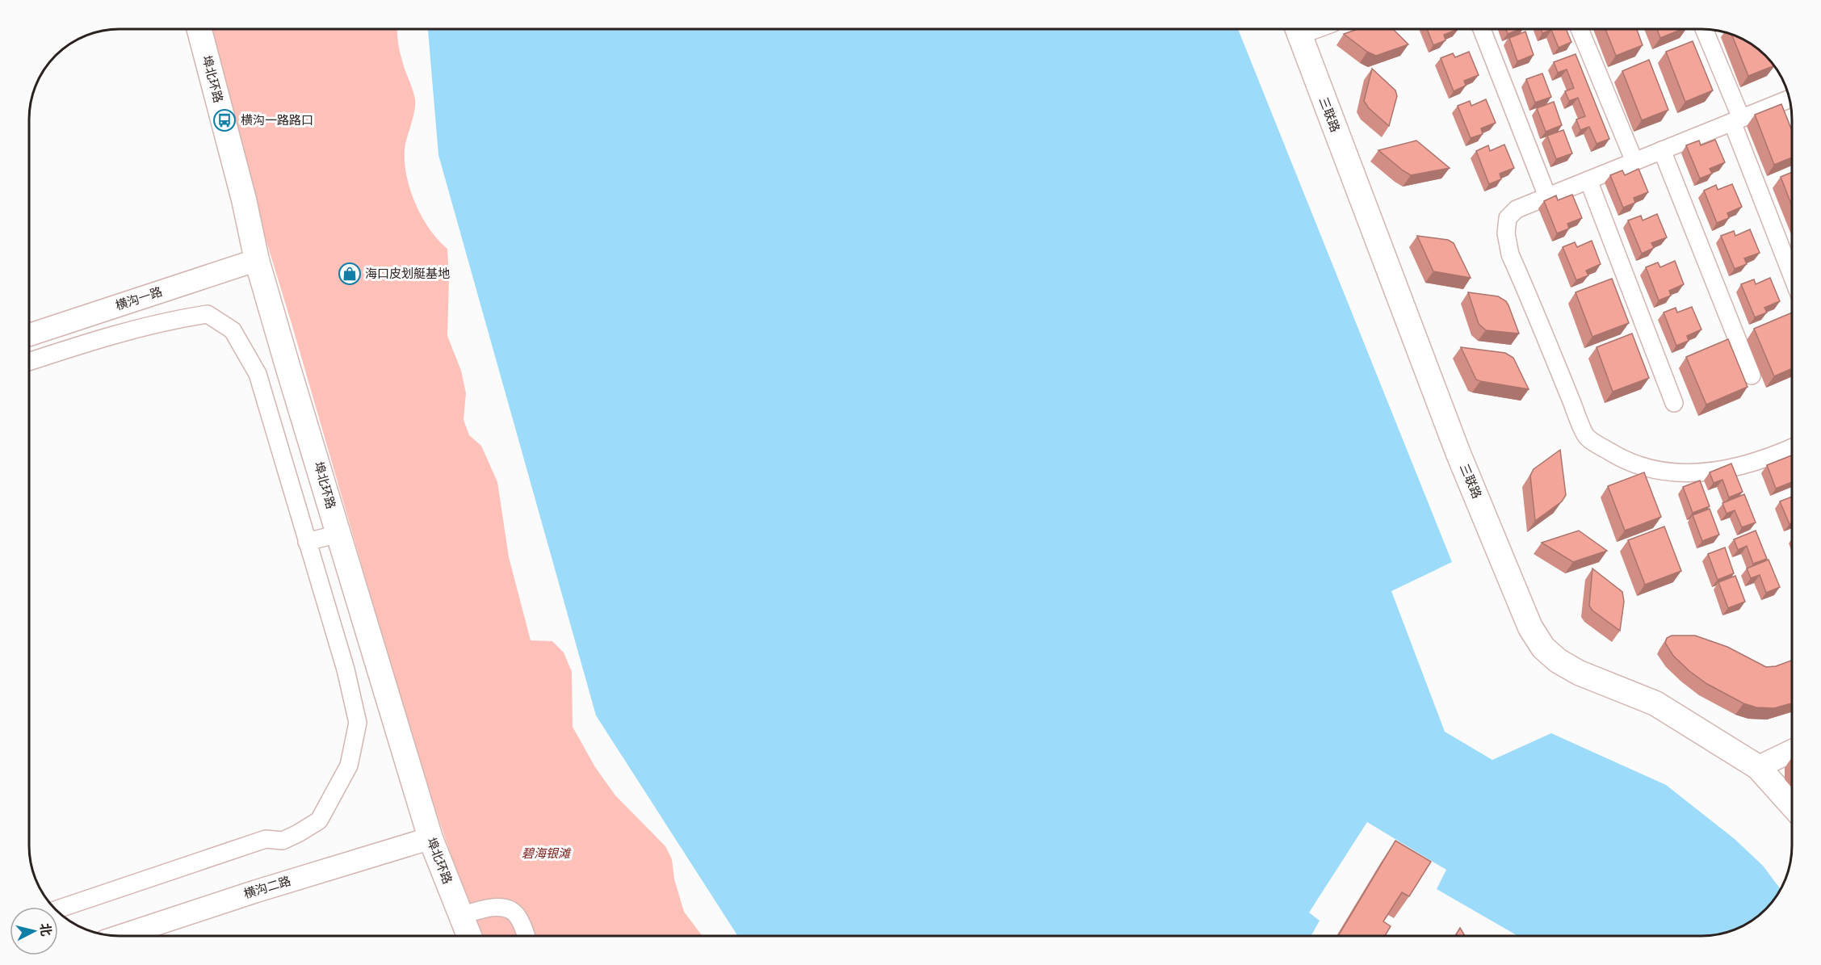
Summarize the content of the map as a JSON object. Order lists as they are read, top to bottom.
{
  "streets": {
    "main road": ["埠北环路", "三联路"],
    "street": ["横沟一路", "横沟二路"]
  },
  "crossings": [
    ["埠北环路", "横沟一路"],
    ["埠北环路", "横沟二路"]
  ],
  "parks": ["碧海银滩"],
  "places": {
    "bus stop": ["横沟一路路口"],
    "shop": ["海口皮划艇基地"]
  },
  "north": "right"
}
